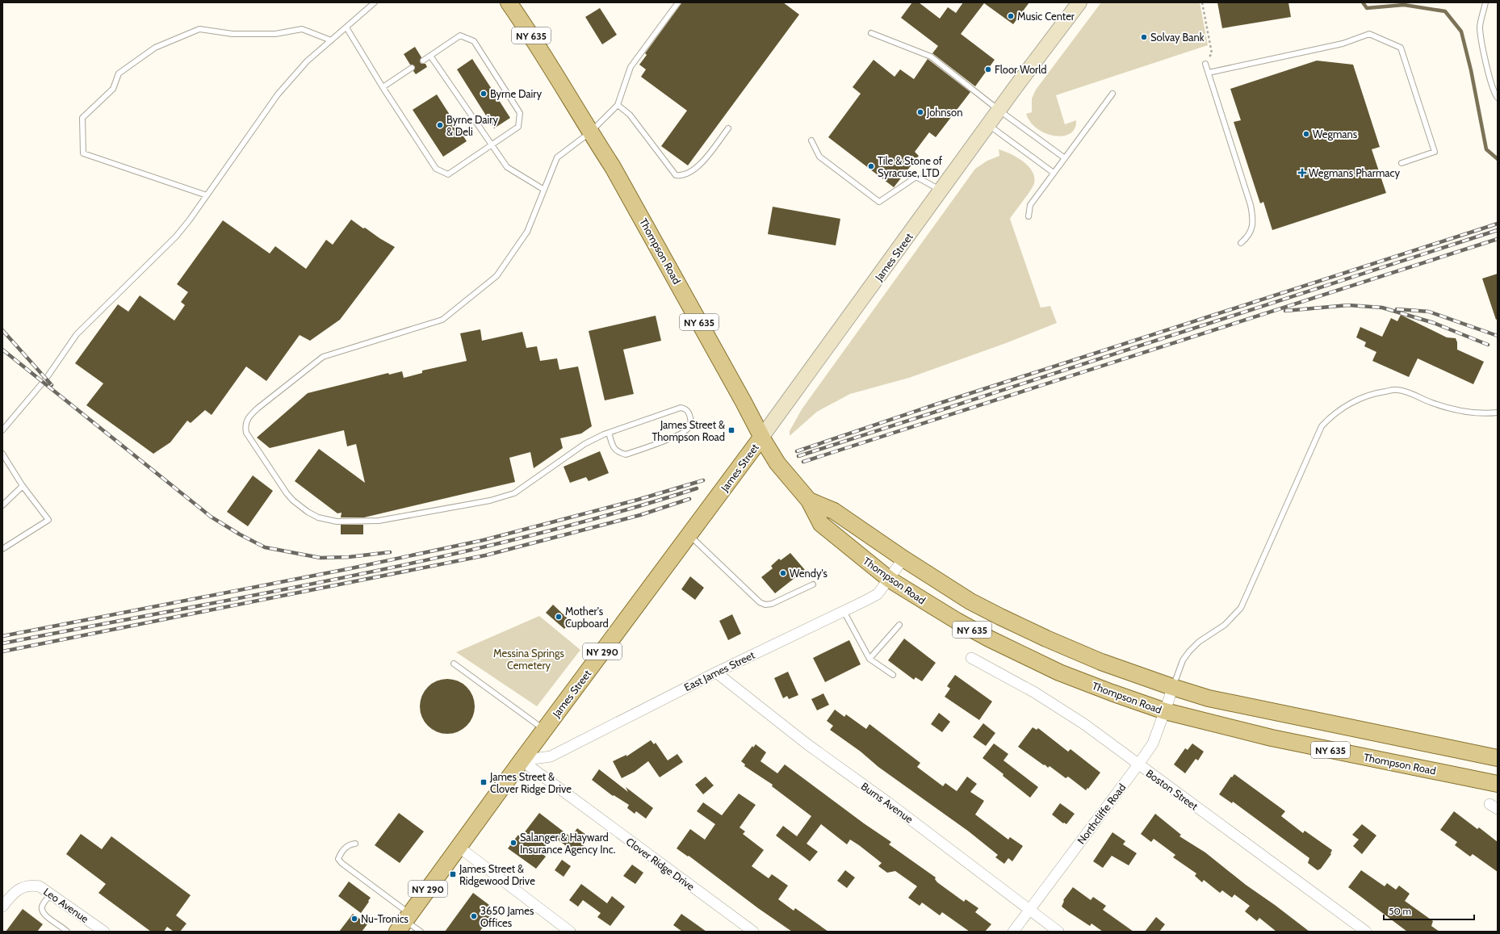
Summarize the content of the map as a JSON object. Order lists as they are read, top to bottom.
{
  "streets": {
    "main road": [
      "NY 635",
      "Thompson Road",
      "James Street",
      "NY 290"
    ],
    "street": [
      "East James Street",
      "Boston Street",
      "Burns Avenue",
      "Northcliffe Road",
      "Clover Ridge Drive",
      "Leo Avenue"
    ]
  },
  "crossings": [
    ["Thompson Road", "James Street"],
    ["Thompson Road", "East James Street"],
    ["Thompson Road", "Northcliffe Road"],
    ["James Street", "East James Street"],
    ["James Street", "Clover Ridge Drive"],
    ["East James Street", "Burns Avenue"],
    ["East James Street", "Clover Ridge Drive"],
    ["Boston Street", "Northcliffe Road"],
    ["Burns Avenue", "Northcliffe Road"]
  ],
  "parks": ["Messina Springs Cemetery"],
  "places": {
    "other": [
      "Music Center",
      "Solvay Bank",
      "Floor World",
      "Byrne Dairy",
      "Johnson",
      "Byrne Dairy & Deli",
      "Wegmans",
      "Tile & Stone of Syracuse, LTD",
      "Wendy's",
      "Mother's Cupboard",
      "Salanger & Hayward Insurance Agency Inc.",
      "3650 James Offices",
      "Nu-Tronics"
    ],
    "health": ["Wegmans Pharmacy"],
    "transit": ["James Street & Thompson Road", "James Street & Clover Ridge Drive", "James Street & Ridgewood Drive"]
  },
  "scale_bar": "50 m"
}
